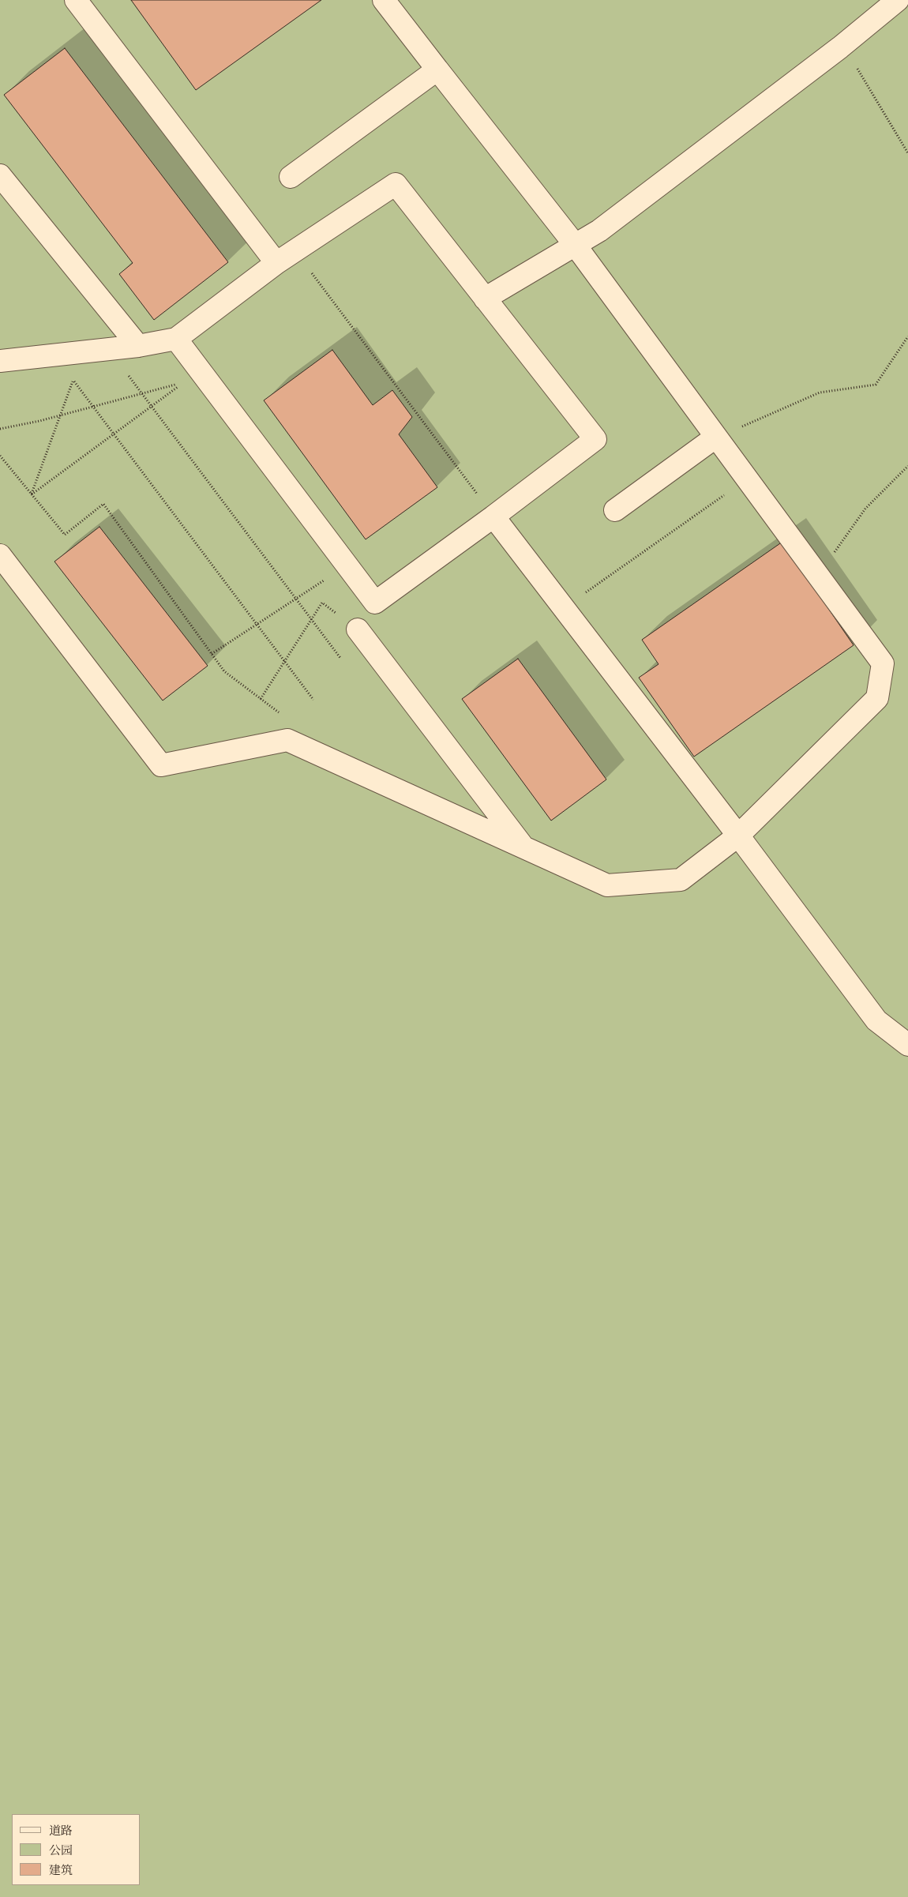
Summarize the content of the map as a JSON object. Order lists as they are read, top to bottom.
{
  "legend": ["道路", "公园", "建筑"]
}
